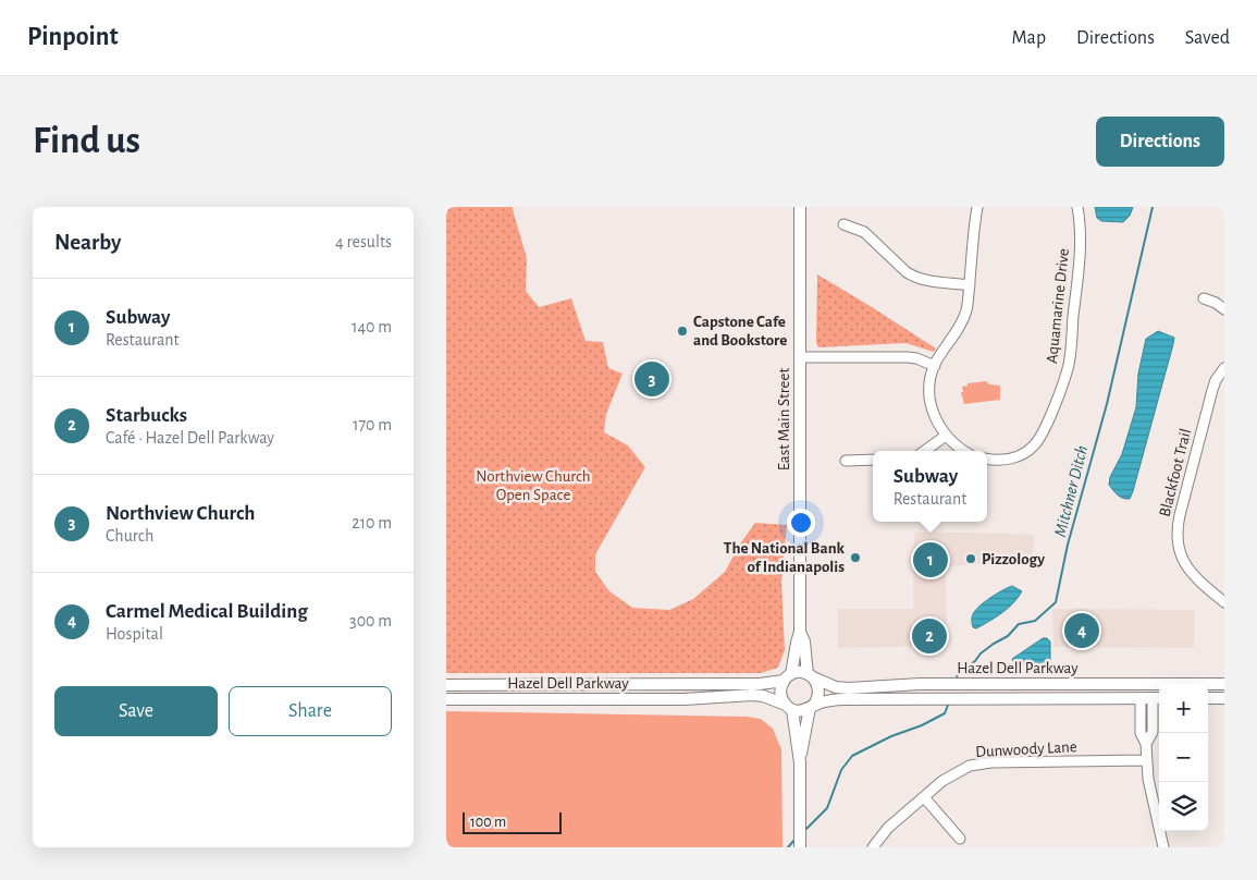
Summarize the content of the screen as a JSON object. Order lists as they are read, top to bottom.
{
  "streets": {
    "main road": ["East Main Street", "Hazel Dell Parkway"],
    "street": ["Aquamarine Drive", "Blackfoot Trail", "Dunwoody Lane"]
  },
  "crossings": [
    ["East Main Street", "Hazel Dell Parkway"]
  ],
  "water": ["Mitchner Ditch"],
  "parks": ["Northview Church Open Space"],
  "places": ["Capstone Cafe and Bookstore", "The National Bank of Indianapolis", "Pizzology"],
  "scale_bar": "100 m",
  "page": {
    "header": "Pinpoint",
    "nav": ["Map", "Directions", "Saved"],
    "buttons": [
      "Directions",
      ["Save", "Share"]
    ],
    "title": "Find us",
    "heading": ["Nearby", "4 results"],
    "list": [
      {
        "mark": "1",
        "name": "Subway",
        "note": "Restaurant",
        "value": "140 m"
      },
      {
        "mark": "2",
        "name": "Starbucks",
        "note": "Café · Hazel Dell Parkway",
        "value": "170 m"
      },
      {
        "mark": "3",
        "name": "Northview Church",
        "note": "Church",
        "value": "210 m"
      },
      {
        "mark": "4",
        "name": "Carmel Medical Building",
        "note": "Hospital",
        "value": "300 m"
      }
    ],
    "pins": [
      "3",
      "1",
      "4",
      "2"
    ],
    "popup": ["Subway", "Restaurant"],
    "map_buttons": ["+", "−"],
    "scale": "100 m"
  }
}
